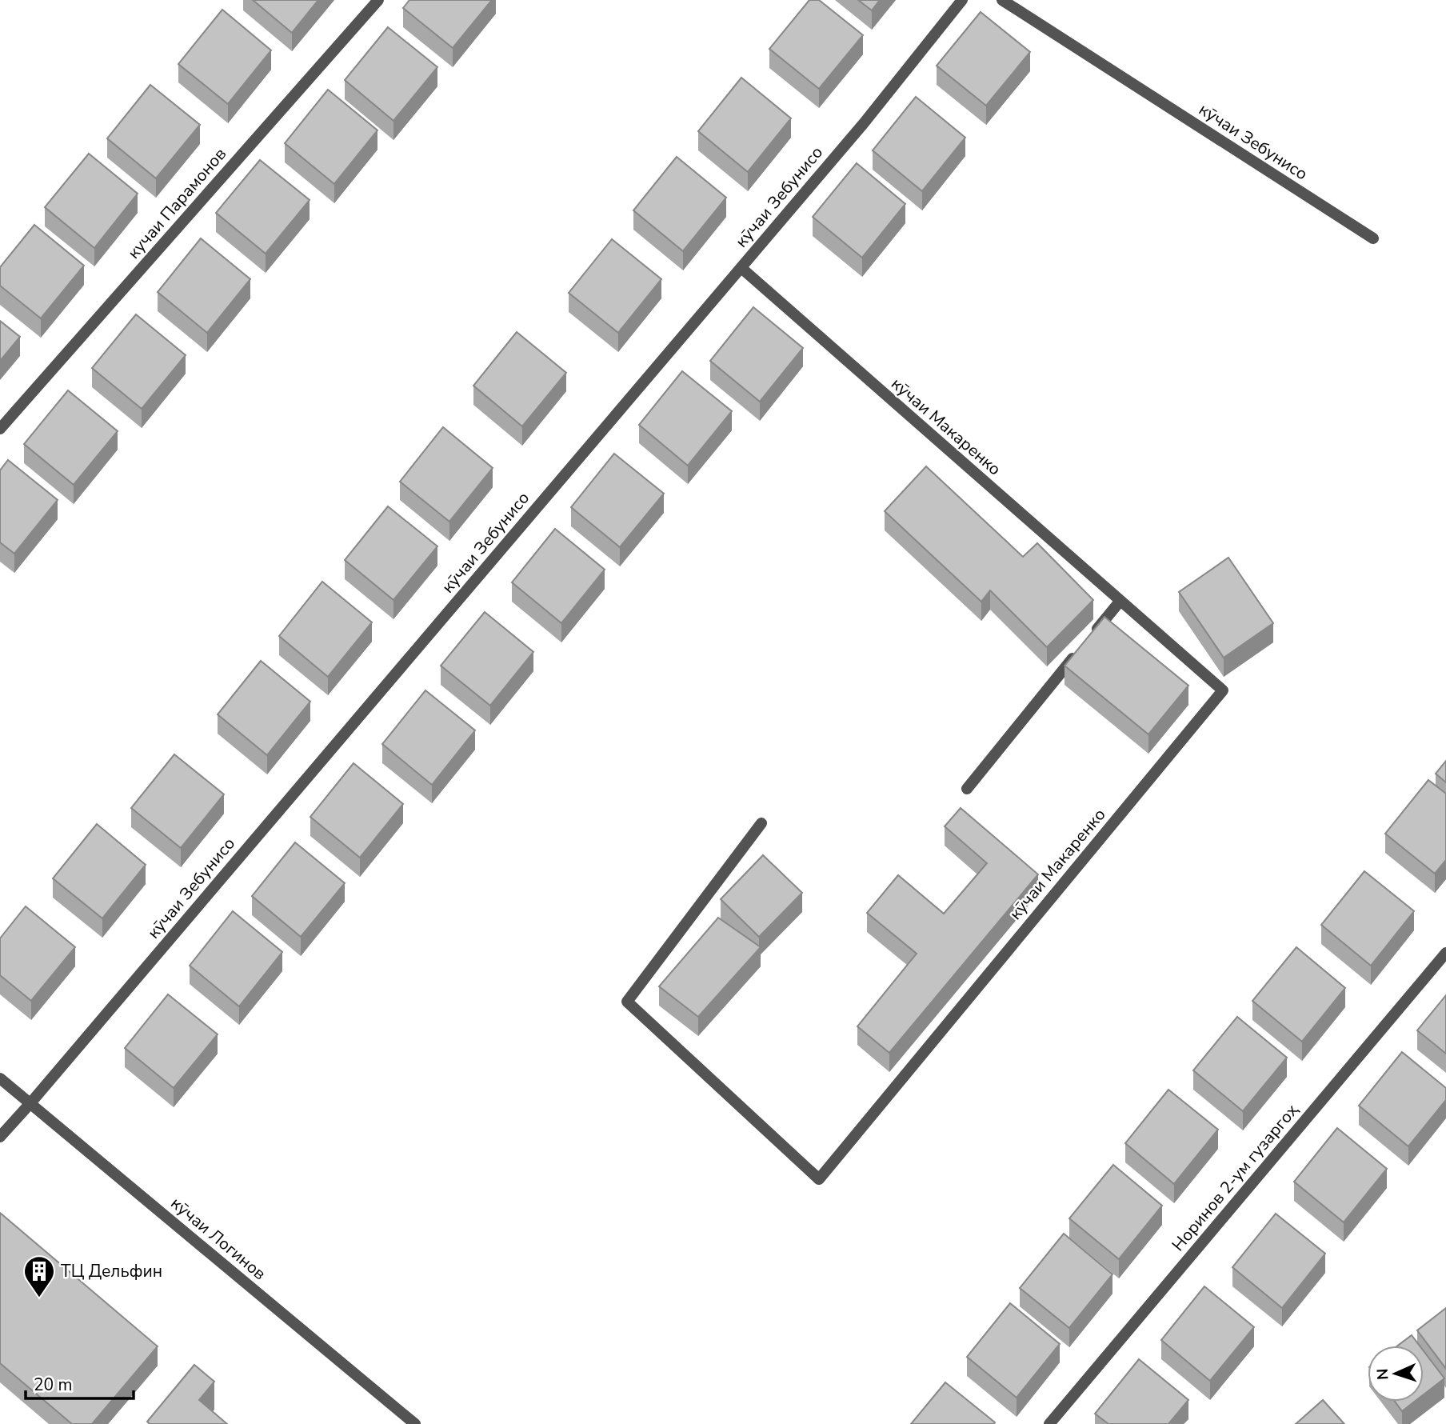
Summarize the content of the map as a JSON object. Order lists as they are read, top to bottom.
{
  "streets": {
    "street": [
      "кӯчаи Зебунисо",
      "кучаи Парамонов",
      "кӯчаи Макаренко",
      "Норинов 2-ум гузаргоҳ",
      "кӯчаи Логинов"
    ]
  },
  "crossings": [
    ["кӯчаи Зебунисо", "кӯчаи Макаренко"],
    ["кӯчаи Зебунисо", "кӯчаи Логинов"]
  ],
  "places": {
    "building": ["ТЦ Дельфин"]
  },
  "scale_bar": "20 m",
  "north": "left"
}
